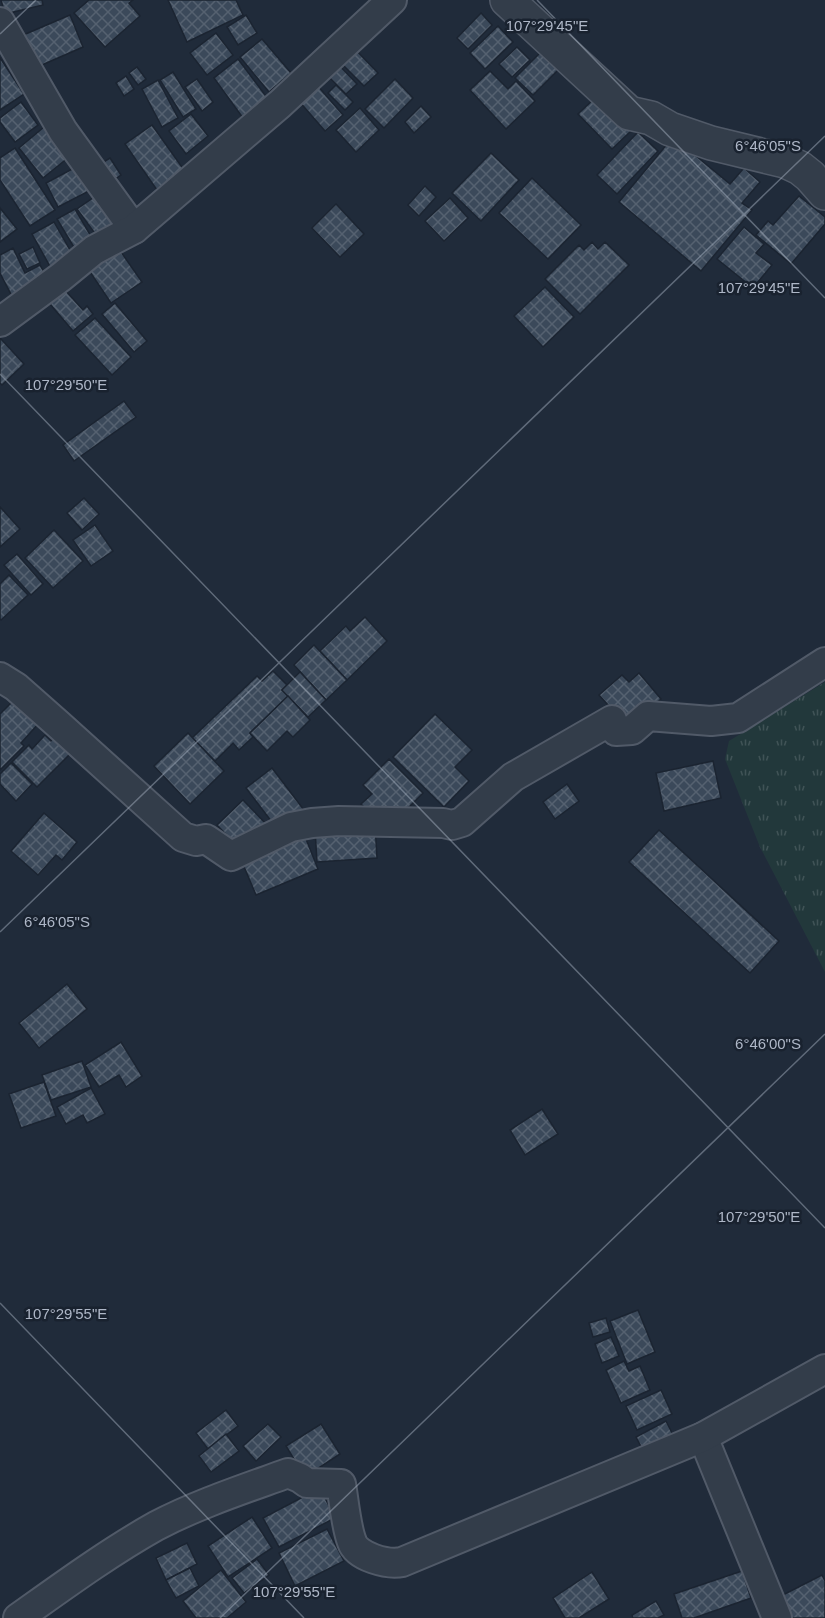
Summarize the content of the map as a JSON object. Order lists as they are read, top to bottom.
{
  "coordinates": [
    "107°29'45\"E",
    "6°46'05\"S",
    "107°29'50\"E",
    "6°46'00\"S",
    "107°29'55\"E"
  ]
}
